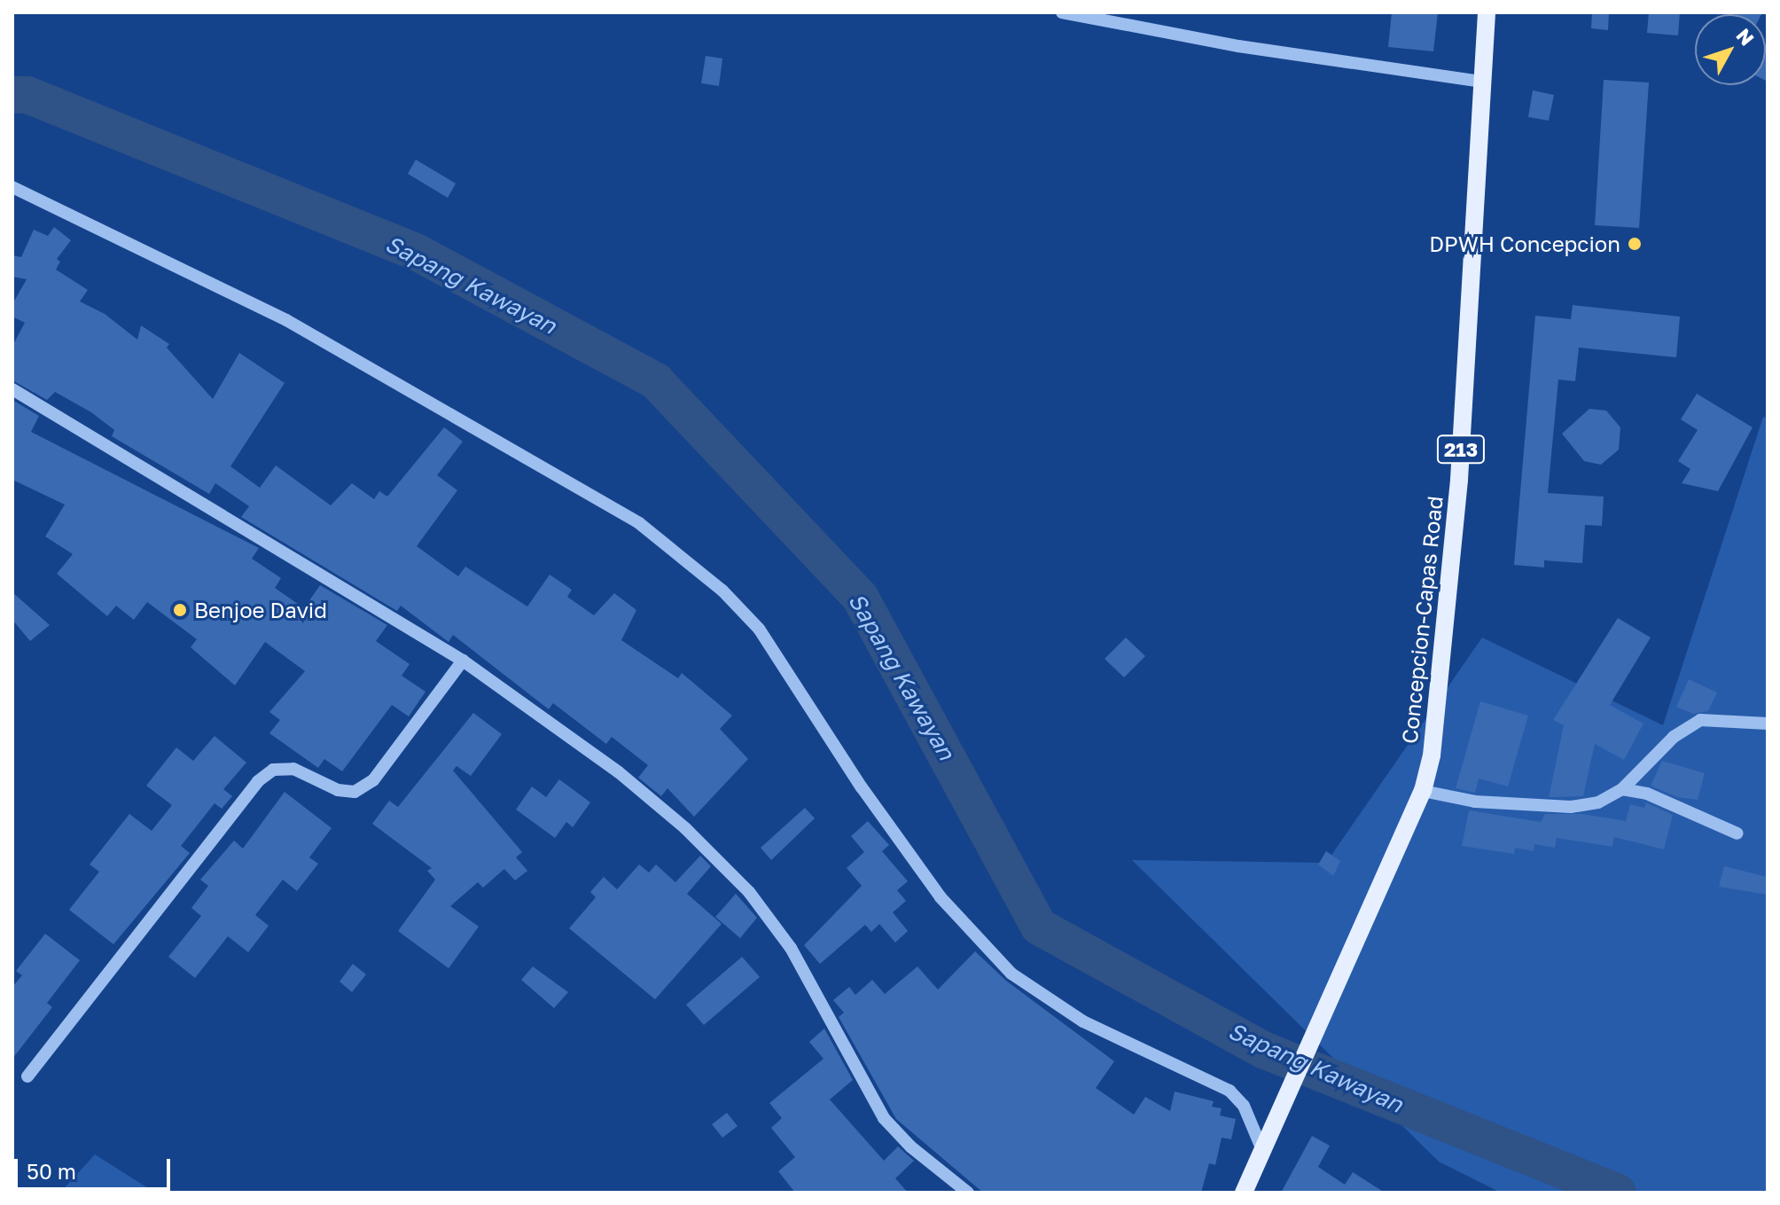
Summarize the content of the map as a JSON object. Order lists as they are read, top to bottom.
{
  "streets": {
    "main road": ["213", "Concepcion-Capas Road"]
  },
  "water": ["Sapang Kawayan"],
  "places": ["DPWH Concepcion", "Benjoe David"],
  "scale_bar": "50 m",
  "north": "top right"
}
